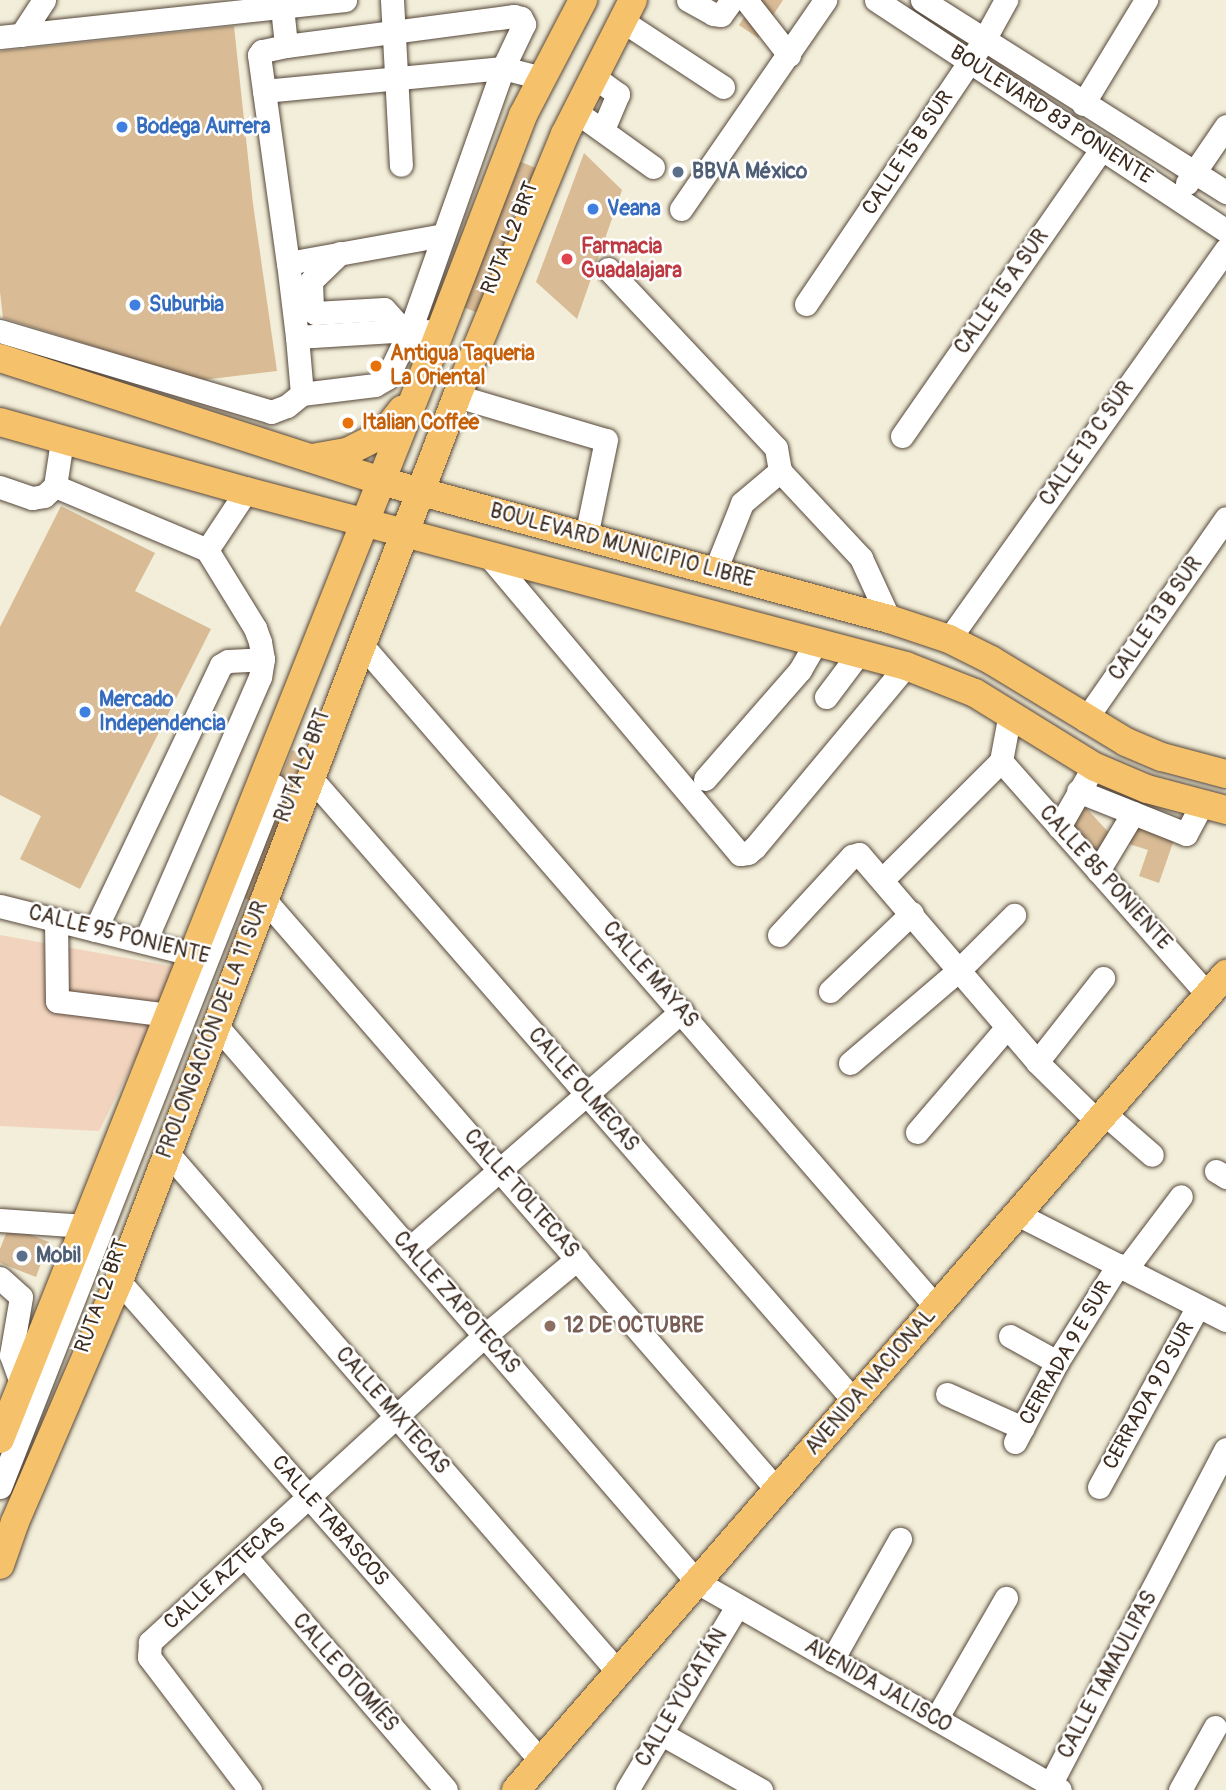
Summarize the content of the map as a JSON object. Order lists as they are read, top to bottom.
{
  "streets": {
    "main road": ["BOULEVARD MUNICIPIO LIBRE", "PROLONGACIÓN DE LA 11 SUR", "AVENIDA NACIONAL"],
    "street": [
      "BOULEVARD 83 PONIENTE",
      "CALLE 15 B SUR",
      "RUTA L2 BRT",
      "CALLE 15 A SUR",
      "CALLE 13 C SUR",
      "CALLE 13 B SUR",
      "CALLE 85 PONIENTE",
      "CALLE 95 PONIENTE",
      "CALLE MAYAS",
      "CALLE OLMECAS",
      "CALLE TOLTECAS",
      "CALLE ZAPOTECAS",
      "CERRADA 9 E SUR",
      "CERRADA 9 D SUR",
      "CALLE MIXTECAS",
      "CALLE TABASCOS",
      "CALLE AZTECAS",
      "CALLE OTOMÍES",
      "CALLE TAMAULIPAS",
      "AVENIDA JALISCO",
      "CALLE YUCATÁN"
    ]
  },
  "crossings": [
    ["BOULEVARD 83 PONIENTE", "CALLE 15 B SUR"],
    ["BOULEVARD 83 PONIENTE", "CALLE 15 A SUR"],
    ["RUTA L2 BRT", "BOULEVARD MUNICIPIO LIBRE"],
    ["RUTA L2 BRT", "CALLE 95 PONIENTE"],
    ["RUTA L2 BRT", "PROLONGACIÓN DE LA 11 SUR"],
    ["CALLE 13 C SUR", "BOULEVARD MUNICIPIO LIBRE"],
    ["BOULEVARD MUNICIPIO LIBRE", "CALLE 13 B SUR"],
    ["BOULEVARD MUNICIPIO LIBRE", "PROLONGACIÓN DE LA 11 SUR"],
    ["CALLE 85 PONIENTE", "AVENIDA NACIONAL"],
    ["CALLE 95 PONIENTE", "PROLONGACIÓN DE LA 11 SUR"],
    ["CALLE MAYAS", "PROLONGACIÓN DE LA 11 SUR"],
    ["CALLE MAYAS", "AVENIDA NACIONAL"],
    ["PROLONGACIÓN DE LA 11 SUR", "CALLE OLMECAS"],
    ["PROLONGACIÓN DE LA 11 SUR", "CALLE TOLTECAS"],
    ["PROLONGACIÓN DE LA 11 SUR", "CALLE ZAPOTECAS"],
    ["PROLONGACIÓN DE LA 11 SUR", "CALLE MIXTECAS"],
    ["PROLONGACIÓN DE LA 11 SUR", "CALLE TABASCOS"],
    ["CALLE OLMECAS", "AVENIDA NACIONAL"],
    ["CALLE TOLTECAS", "AVENIDA NACIONAL"],
    ["CALLE TOLTECAS", "CALLE AZTECAS"],
    ["CALLE ZAPOTECAS", "AVENIDA NACIONAL"],
    ["CALLE ZAPOTECAS", "CALLE AZTECAS"],
    ["CALLE ZAPOTECAS", "AVENIDA JALISCO"],
    ["AVENIDA NACIONAL", "CALLE MIXTECAS"],
    ["AVENIDA NACIONAL", "CALLE TABASCOS"],
    ["AVENIDA NACIONAL", "AVENIDA JALISCO"],
    ["CALLE MIXTECAS", "CALLE AZTECAS"],
    ["CALLE TABASCOS", "CALLE AZTECAS"],
    ["CALLE AZTECAS", "CALLE OTOMÍES"],
    ["CALLE TAMAULIPAS", "AVENIDA JALISCO"],
    ["AVENIDA JALISCO", "CALLE YUCATÁN"]
  ],
  "places": [
    "Bodega Aurrera",
    "BBVA México",
    "Veana",
    "Farmacia Guadalajara",
    "Suburbia",
    "Antigua Taqueria La Oriental",
    "Italian Coffee",
    "Mercado Independencia",
    "Mobil",
    "12 DE OCTUBRE"
  ]
}
